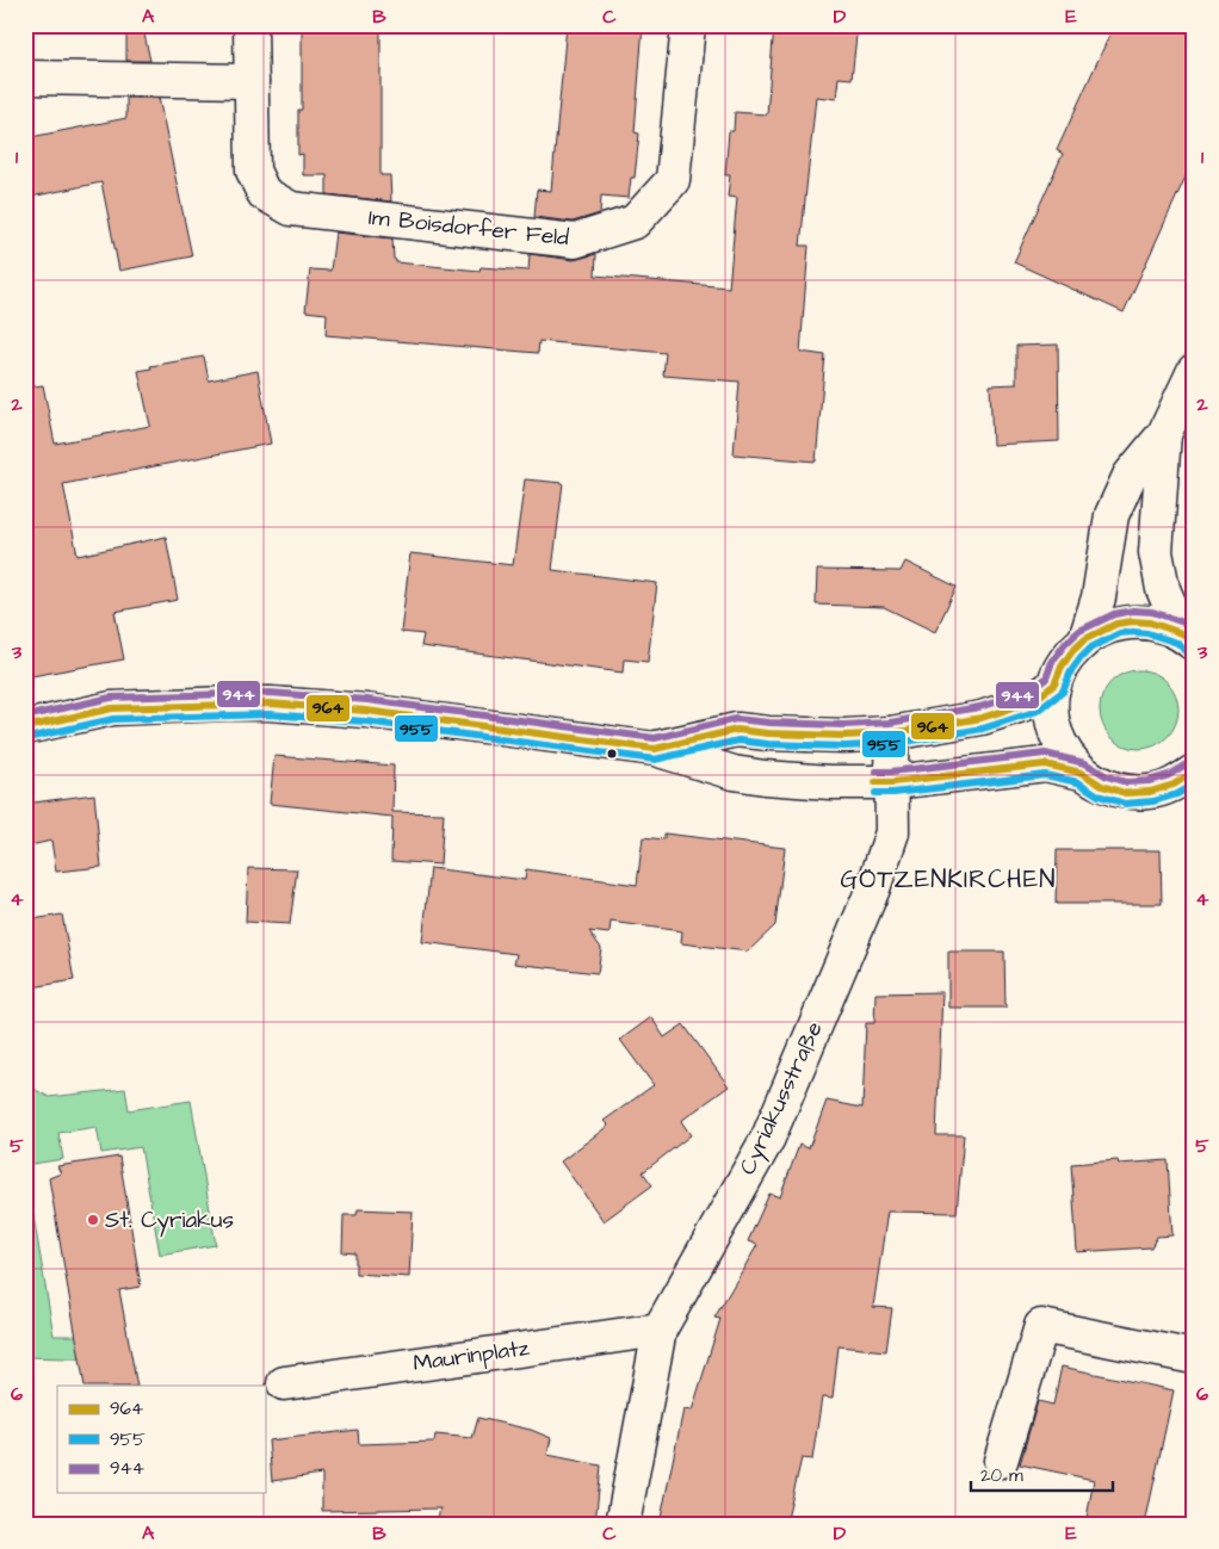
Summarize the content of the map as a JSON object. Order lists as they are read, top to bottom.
{
  "streets": {
    "street": ["Im Boisdorfer Feld", "Cyriakusstraße", "Maurinplatz"]
  },
  "crossings": [
    ["Cyriakusstraße", "Maurinplatz"]
  ],
  "districts": ["GÖTZENKIRCHEN"],
  "places": ["St. Cyriakus"],
  "lines": ["transit line 944", "transit line 964", "transit line 955"],
  "legend": ["964", "955", "944"],
  "scale_bar": "20 m",
  "grid": {
    "columns": [
      "A",
      "B",
      "C",
      "D",
      "E"
    ],
    "rows": [
      "1",
      "2",
      "3",
      "4",
      "5",
      "6"
    ]
  }
}
